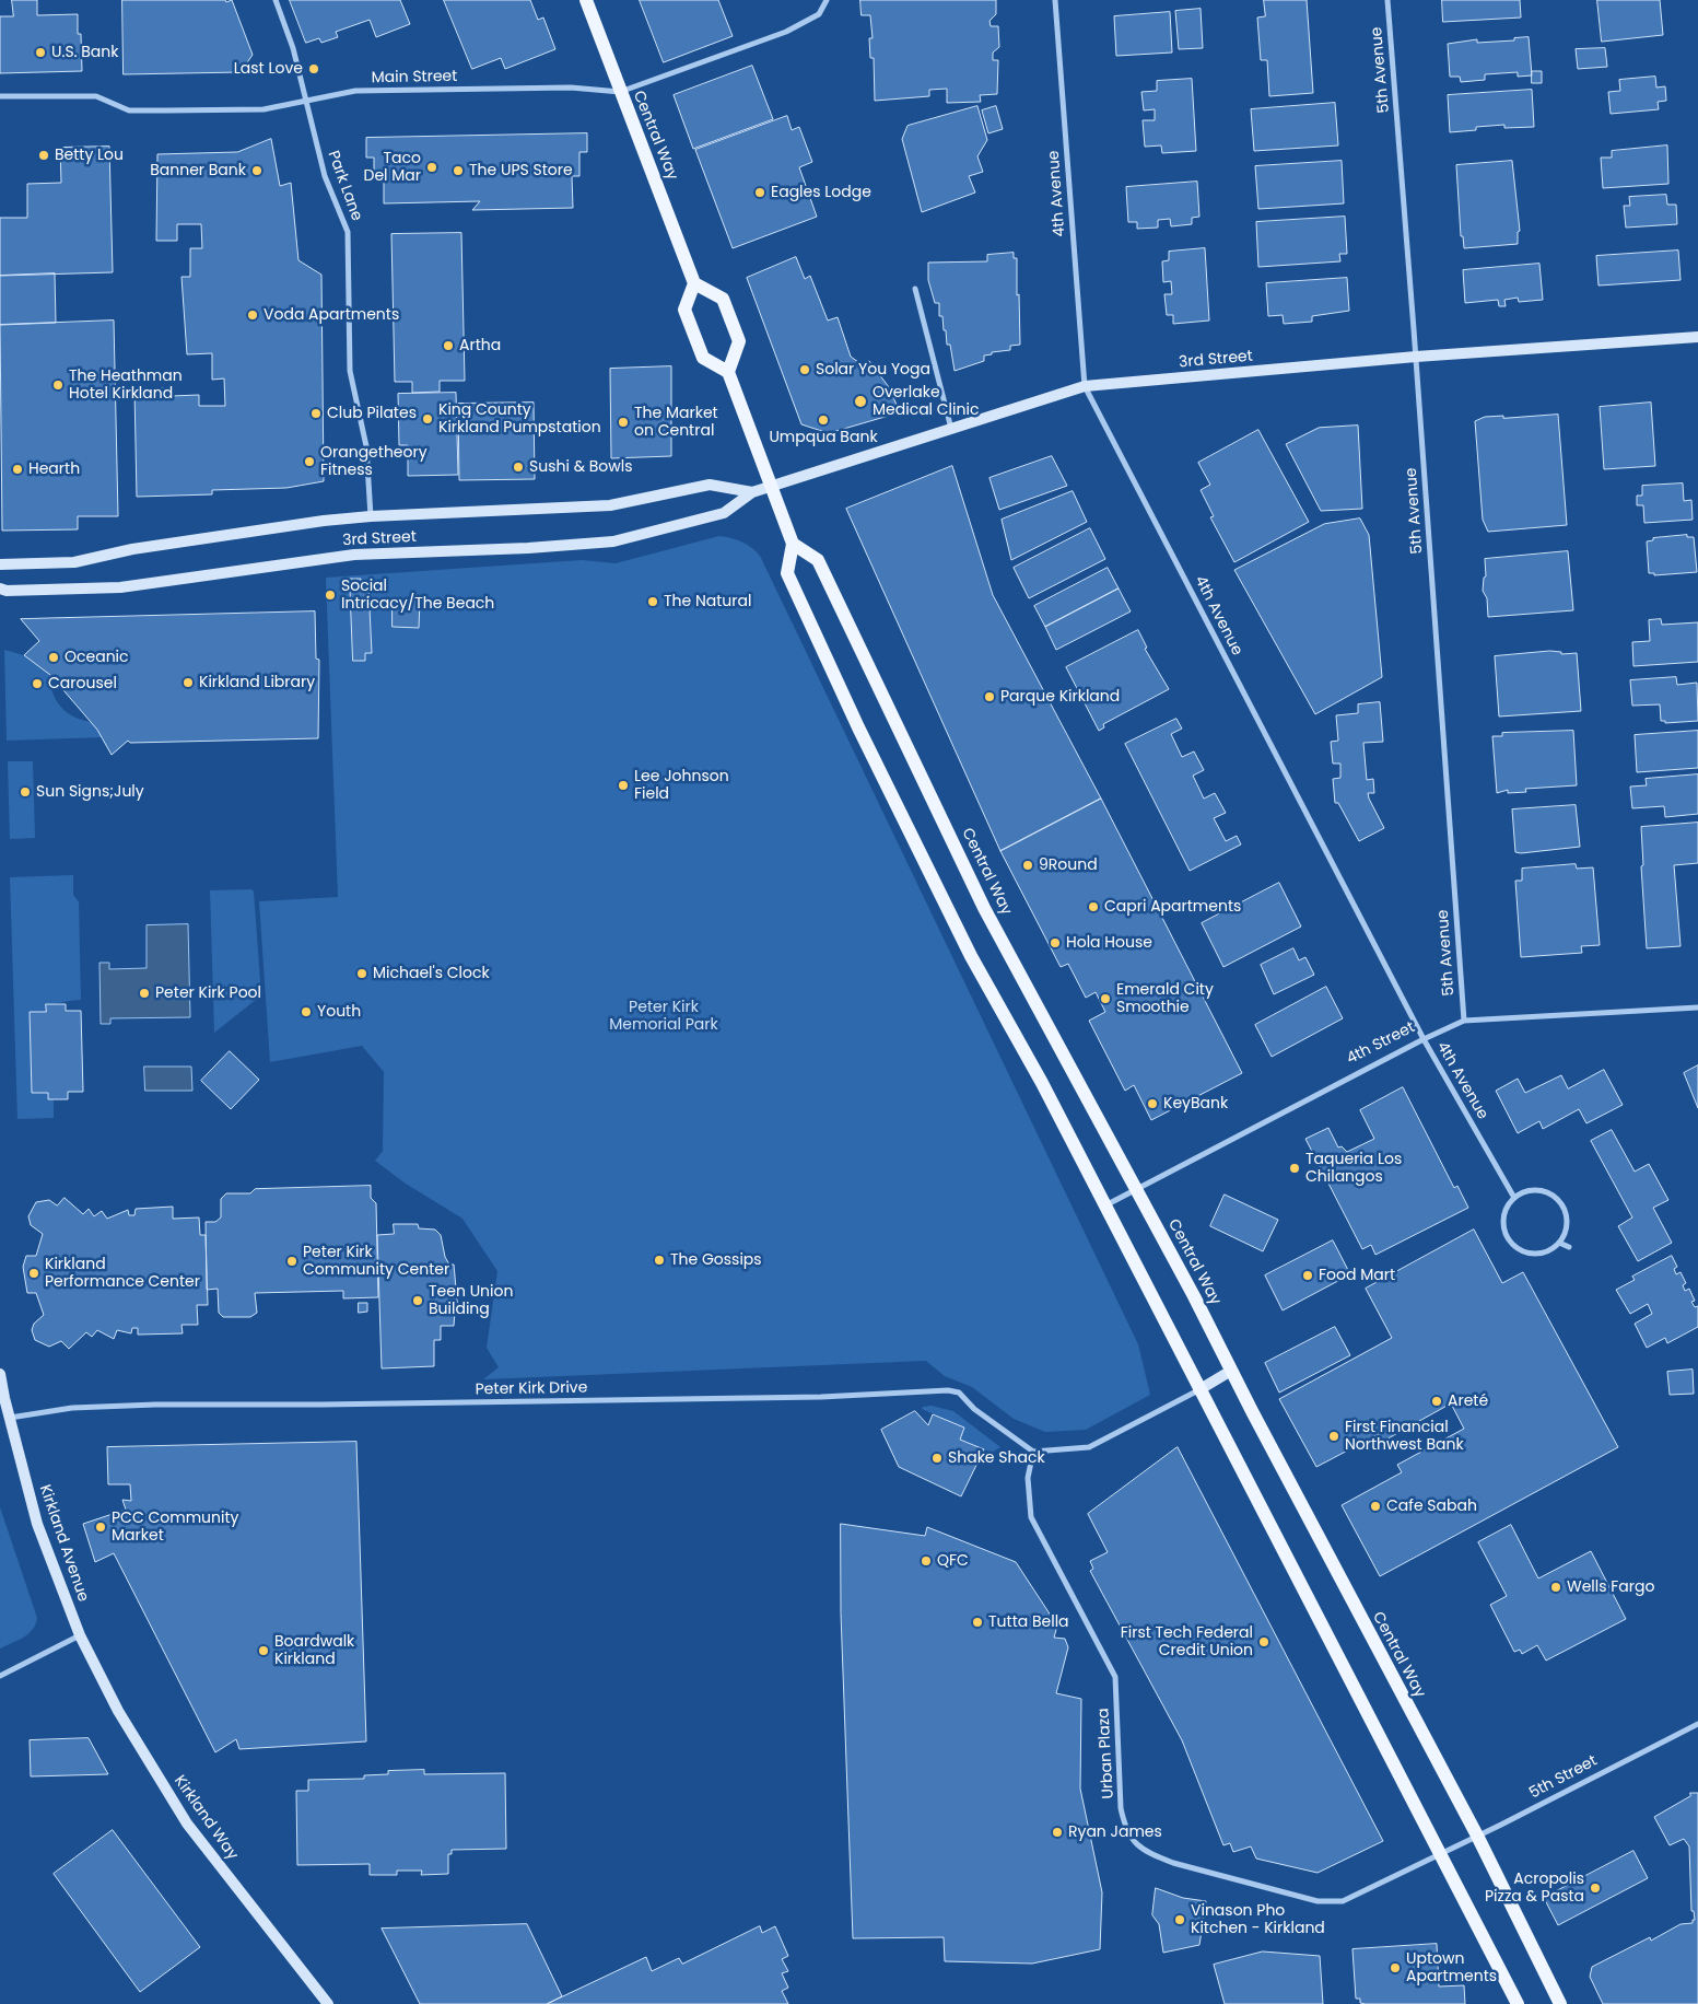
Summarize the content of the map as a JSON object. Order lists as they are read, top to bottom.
{
  "streets": {
    "main road": [
      "Central Way",
      "3rd Street",
      "Kirkland Avenue",
      "Kirkland Way"
    ],
    "street": [
      "5th Avenue",
      "Main Street",
      "Park Lane",
      "4th Avenue",
      "4th Street",
      "Peter Kirk Drive",
      "Urban Plaza",
      "5th Street"
    ]
  },
  "crossings": [
    ["5th Avenue", "3rd Street"],
    ["5th Avenue", "4th Street"],
    ["Main Street", "Central Way"],
    ["Main Street", "Park Lane"],
    ["Central Way", "4th Street"],
    ["Central Way", "5th Street"],
    ["Park Lane", "3rd Street"],
    ["4th Avenue", "3rd Street"],
    ["4th Avenue", "4th Street"],
    ["Peter Kirk Drive", "Kirkland Avenue"],
    ["Peter Kirk Drive", "Urban Plaza"],
    ["Kirkland Avenue", "Kirkland Way"],
    ["Urban Plaza", "5th Street"]
  ],
  "parks": ["Peter Kirk Memorial Park"],
  "places": [
    "U.S. Bank",
    "Last Love",
    "Betty Lou",
    "Taco Del Mar",
    "Banner Bank",
    "The UPS Store",
    "Eagles Lodge",
    "Voda Apartments",
    "Artha",
    "Solar You Yoga",
    "The Heathman Hotel Kirkland",
    "Overlake Medical Clinic",
    "Club Pilates",
    "King County Kirkland Pumpstation",
    "Umpqua Bank",
    "The Market on Central",
    "Orangetheory Fitness",
    "Sushi & Bowls",
    "Hearth",
    "Social Intricacy/The Beach",
    "The Natural",
    "Oceanic",
    "Kirkland Library",
    "Carousel",
    "Parque Kirkland",
    "Lee Johnson Field",
    "Sun Signs;July",
    "9Round",
    "Capri Apartments",
    "Hola House",
    "Michael's Clock",
    "Peter Kirk Pool",
    "Emerald City Smoothie",
    "Youth",
    "KeyBank",
    "Taqueria Los Chilangos",
    "The Gossips",
    "Peter Kirk Community Center",
    "Kirkland Performance Center",
    "Food Mart",
    "Teen Union Building",
    "Areté",
    "First Financial Northwest Bank",
    "Shake Shack",
    "Cafe Sabah",
    "PCC Community Market",
    "QFC",
    "Wells Fargo",
    "Tutta Bella",
    "First Tech Federal Credit Union",
    "Boardwalk Kirkland",
    "Ryan James",
    "Acropolis Pizza & Pasta",
    "Vinason Pho Kitchen - Kirkland",
    "Uptown Apartments"
  ]
}
